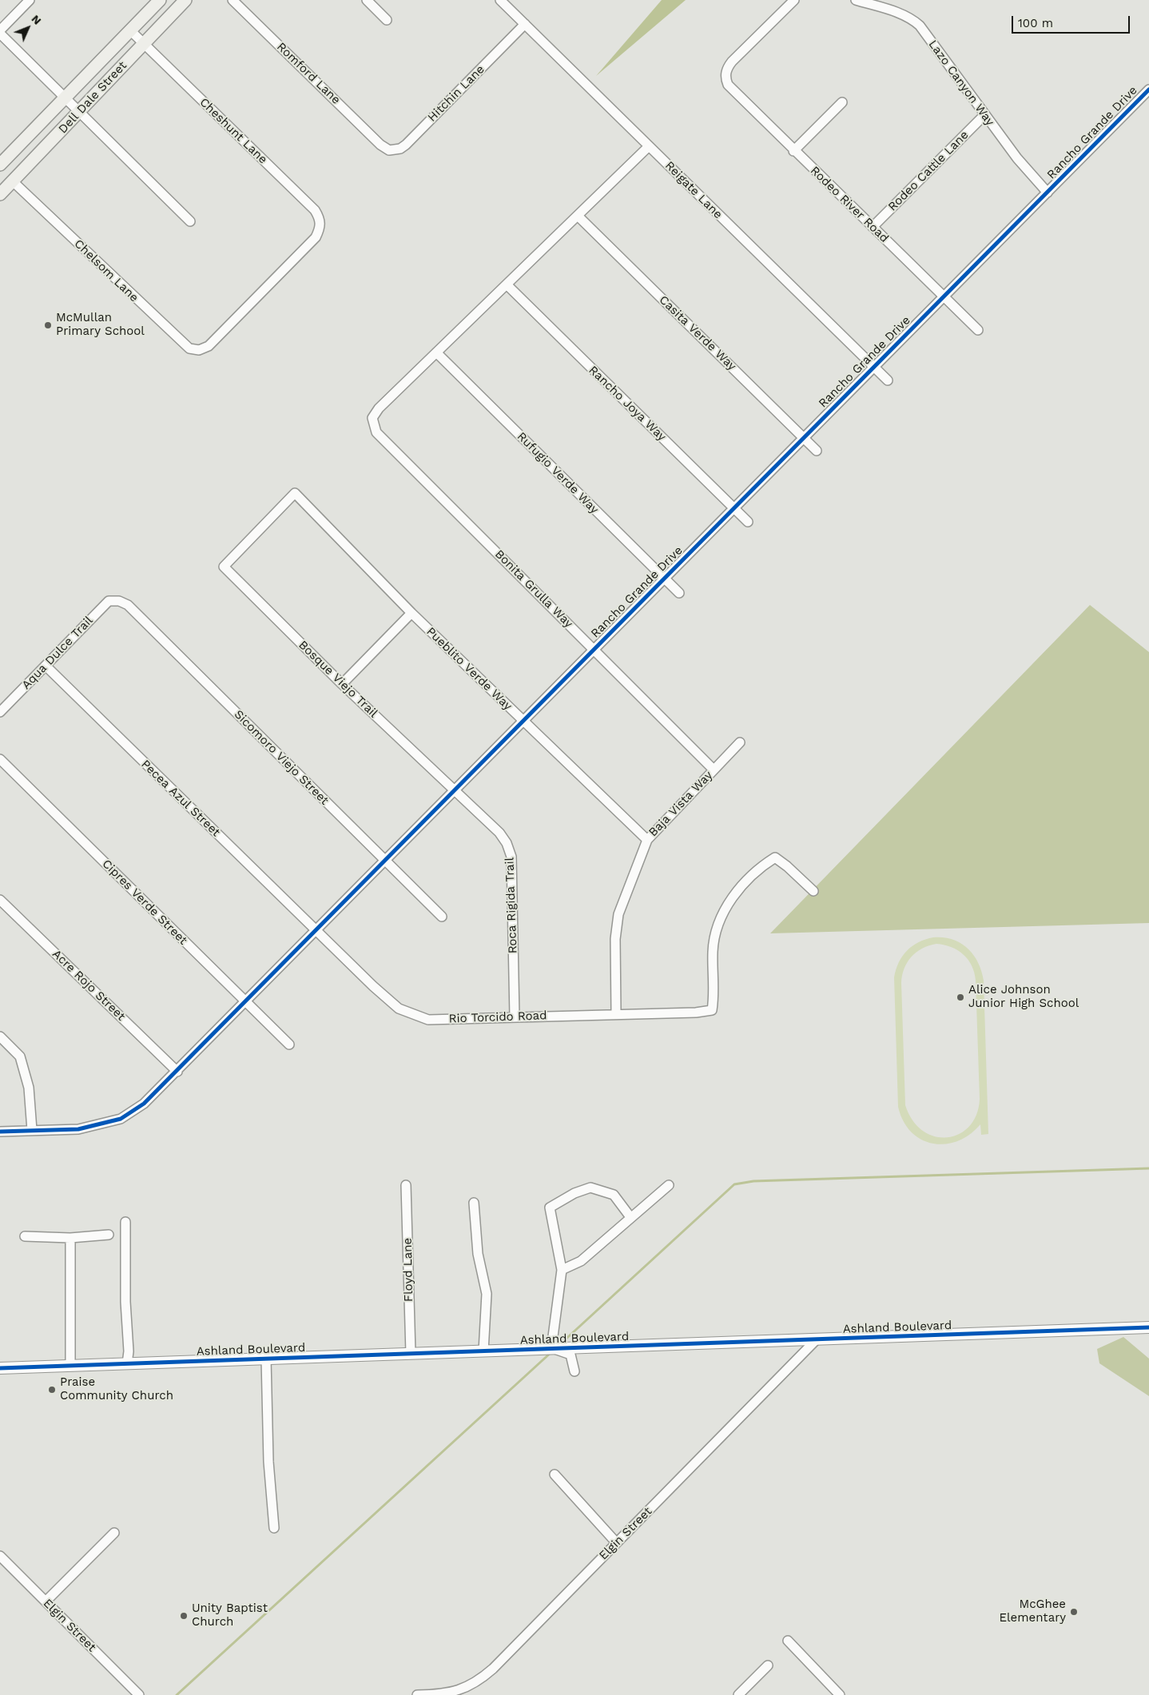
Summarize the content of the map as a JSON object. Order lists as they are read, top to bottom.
{
  "streets": {
    "main road": ["Dell Dale Street"],
    "street": [
      "Romford Lane",
      "Lazo Canyon Way",
      "Hitchin Lane",
      "Cheshunt Lane",
      "Rancho Grande Drive",
      "Rodeo Cattle Lane",
      "Reigate Lane",
      "Rodeo River Road",
      "Chelsom Lane",
      "Casita Verde Way",
      "Rancho Joya Way",
      "Rufugio Verde Way",
      "Bonita Grulla Way",
      "Aqua Dulce Trail",
      "Pueblito Verde Way",
      "Bosque Viejo Trail",
      "Sicomoro Viejo Street",
      "Pecea Azul Street",
      "Baja Vista Way",
      "Cipres Verde Street",
      "Roca Rigida Trail",
      "Acre Rojo Street",
      "Rio Torcido Road",
      "Floyd Lane",
      "Ashland Boulevard",
      "Elgin Street"
    ]
  },
  "crossings": [
    ["Romford Lane", "Hitchin Lane"],
    ["Lazo Canyon Way", "Rancho Grande Drive"],
    ["Lazo Canyon Way", "Rodeo Cattle Lane"],
    ["Hitchin Lane", "Reigate Lane"],
    ["Dell Dale Street", "Cheshunt Lane"],
    ["Dell Dale Street", "Chelsom Lane"],
    ["Cheshunt Lane", "Chelsom Lane"],
    ["Rancho Grande Drive", "Reigate Lane"],
    ["Rancho Grande Drive", "Rodeo River Road"],
    ["Rancho Grande Drive", "Casita Verde Way"],
    ["Rancho Grande Drive", "Rancho Joya Way"],
    ["Rancho Grande Drive", "Rufugio Verde Way"],
    ["Rancho Grande Drive", "Bonita Grulla Way"],
    ["Rancho Grande Drive", "Pueblito Verde Way"],
    ["Rancho Grande Drive", "Bosque Viejo Trail"],
    ["Rancho Grande Drive", "Sicomoro Viejo Street"],
    ["Rancho Grande Drive", "Pecea Azul Street"],
    ["Rancho Grande Drive", "Cipres Verde Street"],
    ["Rancho Grande Drive", "Roca Rigida Trail"],
    ["Rancho Grande Drive", "Acre Rojo Street"],
    ["Rancho Grande Drive", "Rio Torcido Road"],
    ["Rodeo Cattle Lane", "Rodeo River Road"],
    ["Rufugio Verde Way", "Bonita Grulla Way"],
    ["Bonita Grulla Way", "Baja Vista Way"],
    ["Aqua Dulce Trail", "Sicomoro Viejo Street"],
    ["Aqua Dulce Trail", "Pecea Azul Street"],
    ["Pueblito Verde Way", "Bosque Viejo Trail"],
    ["Pueblito Verde Way", "Baja Vista Way"],
    ["Bosque Viejo Trail", "Roca Rigida Trail"],
    ["Pecea Azul Street", "Rio Torcido Road"],
    ["Baja Vista Way", "Rio Torcido Road"],
    ["Roca Rigida Trail", "Rio Torcido Road"],
    ["Floyd Lane", "Ashland Boulevard"],
    ["Ashland Boulevard", "Elgin Street"]
  ],
  "places": [
    "McMullan Primary School",
    "Alice Johnson Junior High School",
    "Praise Community Church",
    "McGhee Elementary",
    "Unity Baptist Church"
  ],
  "scale_bar": "100 m",
  "north": "top right"
}
